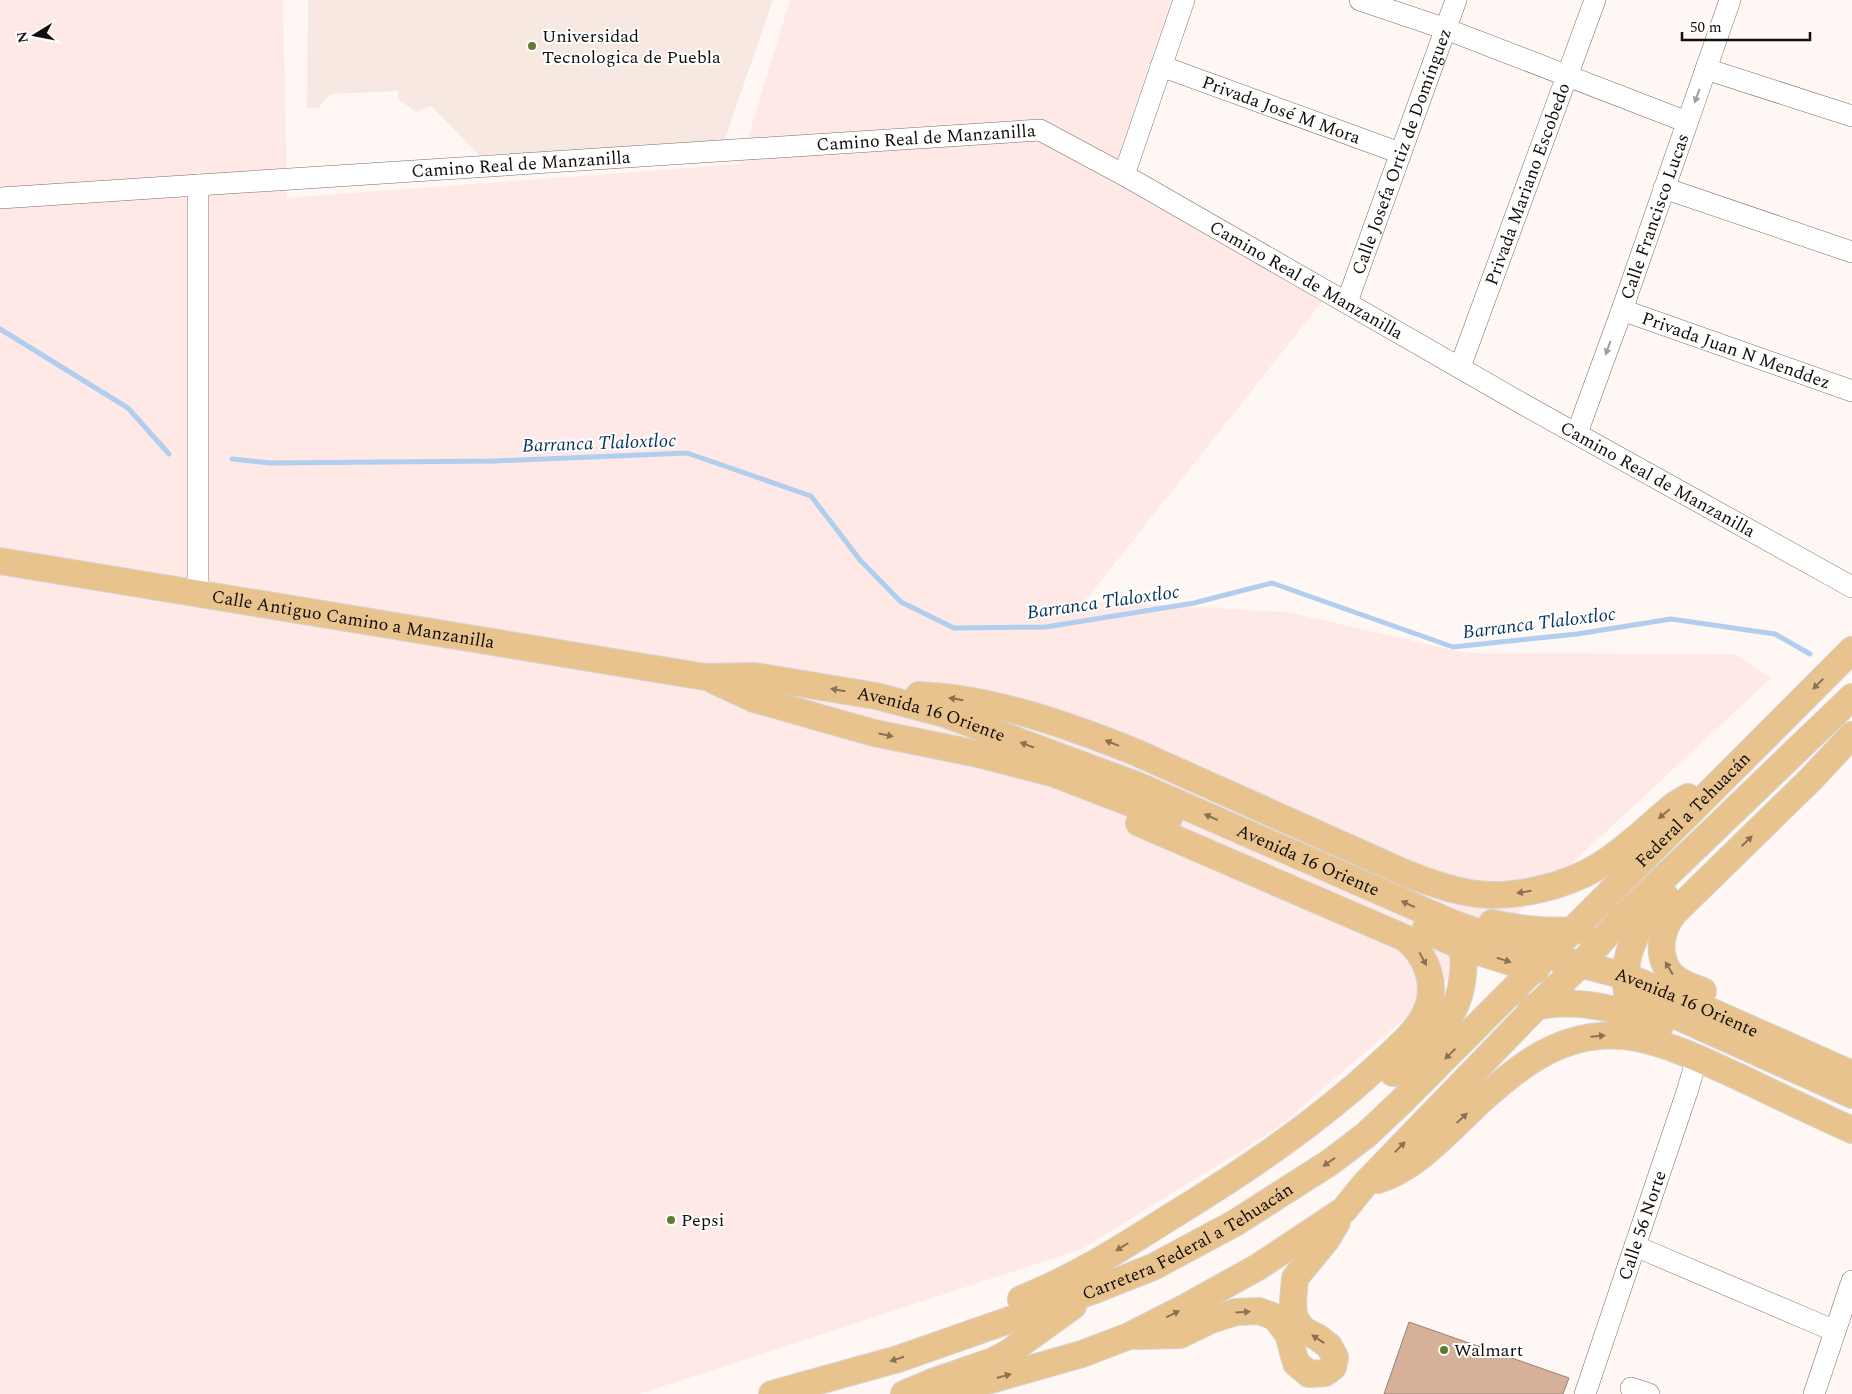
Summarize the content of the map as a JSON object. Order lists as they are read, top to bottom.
{
  "streets": {
    "main road": [
      "Calle Antiguo Camino a Manzanilla",
      "Avenida 16 Oriente",
      "Federal a Tehuacán",
      "Carretera Federal a Tehuacán"
    ],
    "street": [
      "Privada José M Mora",
      "Camino Real de Manzanilla",
      "Calle Josefa Ortiz de Domínguez",
      "Privada Mariano Escobedo",
      "Calle Francisco Lucas",
      "Privada Juan N Menddez",
      "Calle 56 Norte"
    ]
  },
  "crossings": [
    ["Privada José M Mora", "Calle Josefa Ortiz de Domínguez"],
    ["Camino Real de Manzanilla", "Calle Josefa Ortiz de Domínguez"],
    ["Camino Real de Manzanilla", "Privada Mariano Escobedo"],
    ["Camino Real de Manzanilla", "Calle Francisco Lucas"],
    ["Calle Francisco Lucas", "Privada Juan N Menddez"],
    ["Calle Antiguo Camino a Manzanilla", "Avenida 16 Oriente"],
    ["Avenida 16 Oriente", "Federal a Tehuacán"],
    ["Avenida 16 Oriente", "Carretera Federal a Tehuacán"],
    ["Federal a Tehuacán", "Carretera Federal a Tehuacán"]
  ],
  "one_way": ["Calle Francisco Lucas"],
  "water": ["Barranca Tlaloxtloc"],
  "places": ["Universidad Tecnologica de Puebla", "Pepsi", "Walmart"],
  "scale_bar": "50 m",
  "north": "left"
}
